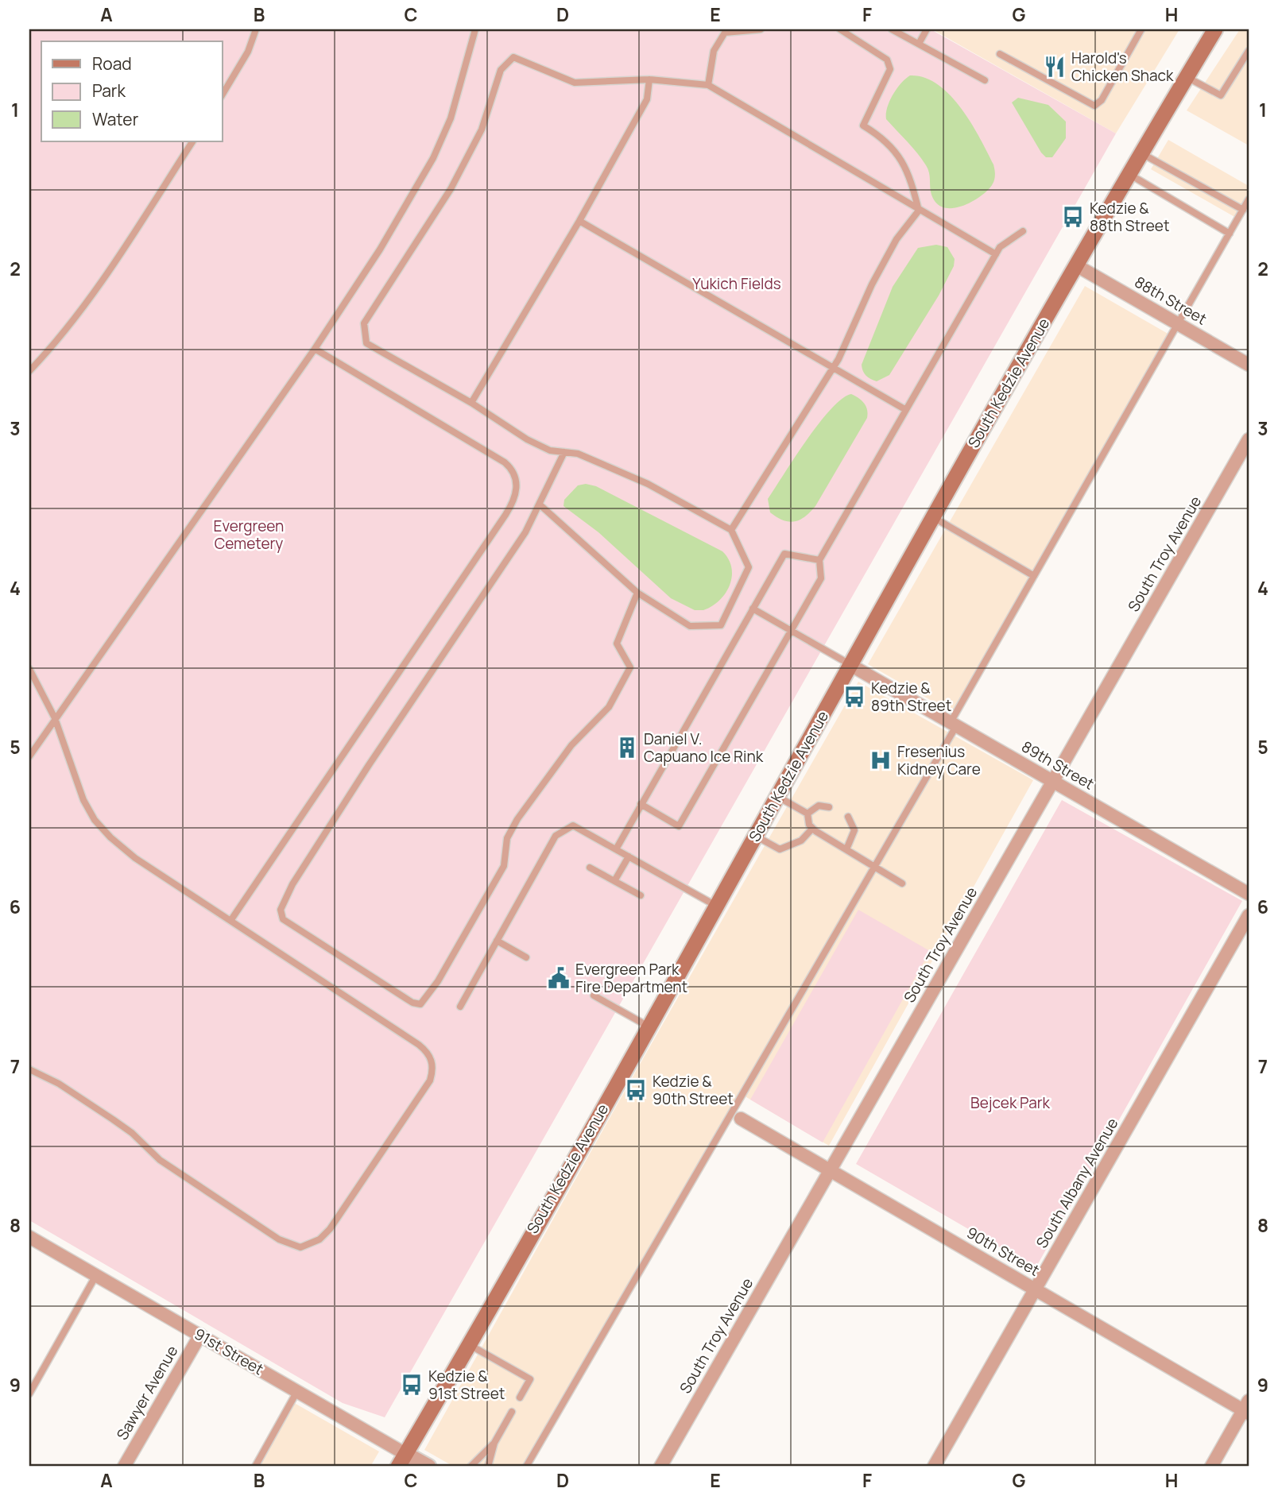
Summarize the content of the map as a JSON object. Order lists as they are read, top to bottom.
{
  "streets": {
    "main road": ["South Kedzie Avenue"],
    "street": [
      "88th Street",
      "South Troy Avenue",
      "89th Street",
      "South Albany Avenue",
      "90th Street",
      "91st Street",
      "Sawyer Avenue"
    ]
  },
  "crossings": [
    ["88th Street", "South Kedzie Avenue"],
    ["South Kedzie Avenue", "89th Street"],
    ["South Kedzie Avenue", "91st Street"],
    ["South Troy Avenue", "89th Street"],
    ["South Troy Avenue", "90th Street"],
    ["South Albany Avenue", "90th Street"],
    ["91st Street", "Sawyer Avenue"]
  ],
  "parks": ["Yukich Fields", "Evergreen Cemetery", "Bejcek Park"],
  "places": {
    "restaurant": ["Harold's Chicken Shack"],
    "bus stop": [
      "Kedzie & 88th Street",
      "Kedzie & 89th Street",
      "Kedzie & 90th Street",
      "Kedzie & 91st Street"
    ],
    "building": ["Daniel V. Capuano Ice Rink"],
    "hospital": ["Fresenius Kidney Care"],
    "public building": ["Evergreen Park Fire Department"]
  },
  "legend": ["Road", "Park", "Water"],
  "grid": {
    "columns": [
      "A",
      "B",
      "C",
      "D",
      "E",
      "F",
      "G",
      "H"
    ],
    "rows": [
      "1",
      "2",
      "3",
      "4",
      "5",
      "6",
      "7",
      "8",
      "9"
    ]
  }
}
